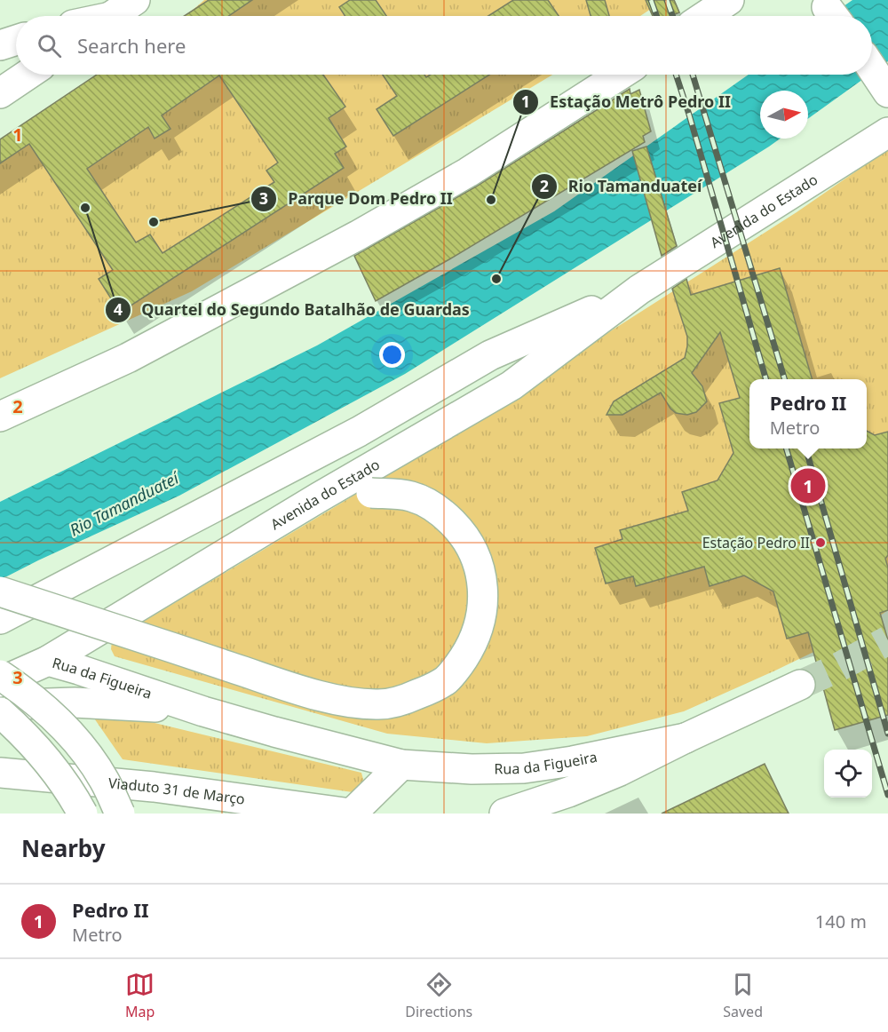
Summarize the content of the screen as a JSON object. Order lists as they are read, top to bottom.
{
  "streets": {
    "main road": ["Avenida do Estado", "Rua da Figueira", "Viaduto 31 de Março"]
  },
  "crossings": [
    ["Avenida do Estado", "Rua da Figueira"]
  ],
  "water": ["Rio Tamanduateí"],
  "places": [
    "Estação Metrô Pedro II",
    "Quartel do Segundo Batalhão de Guardas",
    "Parque Dom Pedro II",
    "Rio Tamanduateí",
    "Estação Pedro II"
  ],
  "north": "right",
  "page": {
    "search": "Search here",
    "popup": ["Pedro II", "Metro"],
    "pins": "1",
    "heading": "Nearby",
    "list": [
      {
        "mark": "1",
        "name": "Pedro II",
        "note": "Metro",
        "value": "140 m"
      }
    ],
    "nav": ["Map", "Directions", "Saved"]
  },
  "grid": {
    "rows": ["1", "2", "3"]
  }
}
